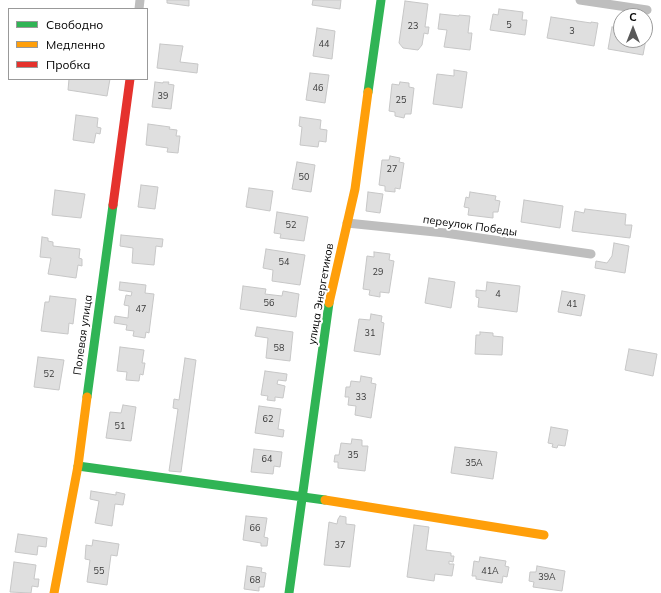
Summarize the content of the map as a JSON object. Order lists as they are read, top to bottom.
{
  "streets": {
    "street": ["переулок Победы", "улица Энергетиков", "Полевая улица"]
  },
  "crossings": [
    ["переулок Победы", "улица Энергетиков"]
  ],
  "house_numbers": [
    "5",
    "23",
    "3",
    "44",
    "46",
    "39",
    "25",
    "27",
    "50",
    "52",
    "54",
    "29",
    "4",
    "56",
    "41",
    "47",
    "31",
    "58",
    "52",
    "33",
    "62",
    "51",
    "35",
    "64",
    "35А",
    "66",
    "37",
    "55",
    "41А",
    "39А",
    "68"
  ],
  "legend": ["Свободно", "Медленно", "Пробка"],
  "north": "top"
}
